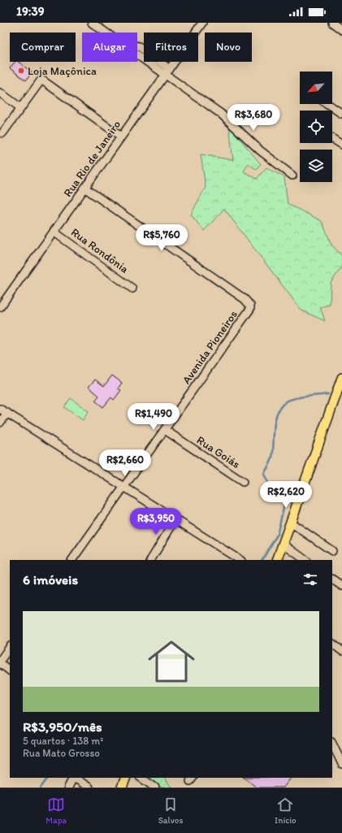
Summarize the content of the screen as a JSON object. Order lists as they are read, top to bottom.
{
  "streets": {
    "street": [
      "Rua Rio de Janeiro",
      "Rua Rondônia",
      "Avenida Pioneiros",
      "Rua Goiás"
    ]
  },
  "crossings": [
    ["Rua Rio de Janeiro", "Rua Rondônia"],
    ["Rua Rio de Janeiro", "Avenida Pioneiros"],
    ["Avenida Pioneiros", "Rua Goiás"]
  ],
  "places": ["Loja Maçônica"],
  "north": "bottom left",
  "page": {
    "status": "19:39",
    "chip": [
      "Comprar",
      "Alugar",
      "Filtros",
      "Novo"
    ],
    "price": [
      "R$3,680",
      "R$5,760",
      "R$1,490",
      "R$2,660",
      "R$2,620",
      "R$3,950"
    ],
    "heading": "6 imóveis",
    "list": [
      {
        "name": "R$3,950/mês",
        "note": "5 quartos · 138 m² · Rua Mato Grosso"
      }
    ],
    "tabs": ["Mapa", "Salvos", "Início"]
  }
}
